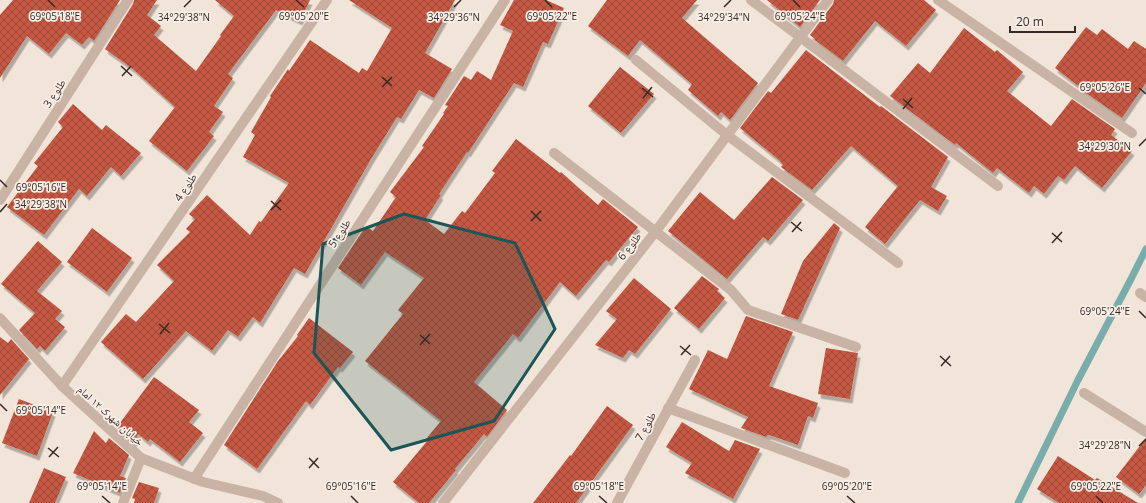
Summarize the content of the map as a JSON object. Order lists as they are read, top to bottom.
{
  "streets": {
    "street": [
      "طلوع 3",
      "طلوع 4",
      "طلوع 5",
      "طلوع 6",
      "خیابان شهرک ۱۲ امام",
      "طلوع 7"
    ]
  },
  "crossings": [
    ["طلوع 4", "خیابان شهرک ۱۲ امام"],
    ["طلوع 5", "خیابان شهرک ۱۲ امام"]
  ],
  "scale_bar": "20 m",
  "coordinates": [
    "69°05'18\"E",
    "69°05'20\"E",
    "69°05'22\"E",
    "69°05'24\"E",
    "34°29'38\"N",
    "34°29'36\"N",
    "34°29'34\"N",
    "69°05'26\"E",
    "34°29'30\"N",
    "69°05'16\"E",
    "69°05'14\"E",
    "34°29'28\"N"
  ]
}
